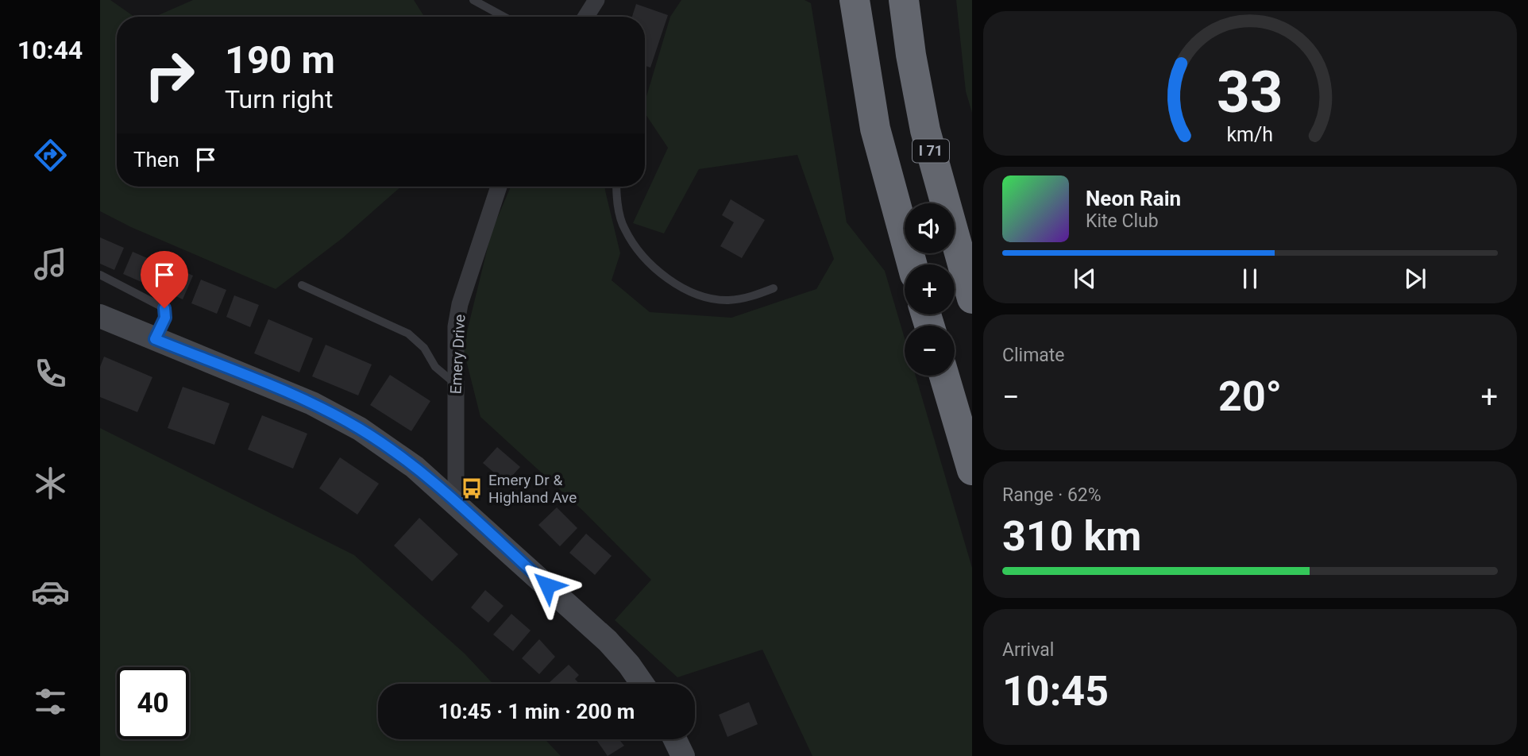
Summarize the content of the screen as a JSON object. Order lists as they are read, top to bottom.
{
  "streets": {
    "highway": ["I 71"],
    "street": ["Emery Drive"]
  },
  "places": {
    "bus stop": ["Emery Dr & Highland Ave"]
  },
  "page": {
    "tabs": "10:44",
    "turn": ["190 m", "Turn right"],
    "then": "Then",
    "song": ["Neon Rain", "Kite Club"],
    "map_buttons": ["+", "−"],
    "tile": [
      "Climate",
      ["Range · 62%", "310 km"],
      ["Arrival", "10:45"]
    ],
    "heat": ["−", "20°", "+"],
    "limit": "40",
    "trip": "10:45 · 1 min · 200 m",
    "gauge": ["33", "km/h"]
  }
}
